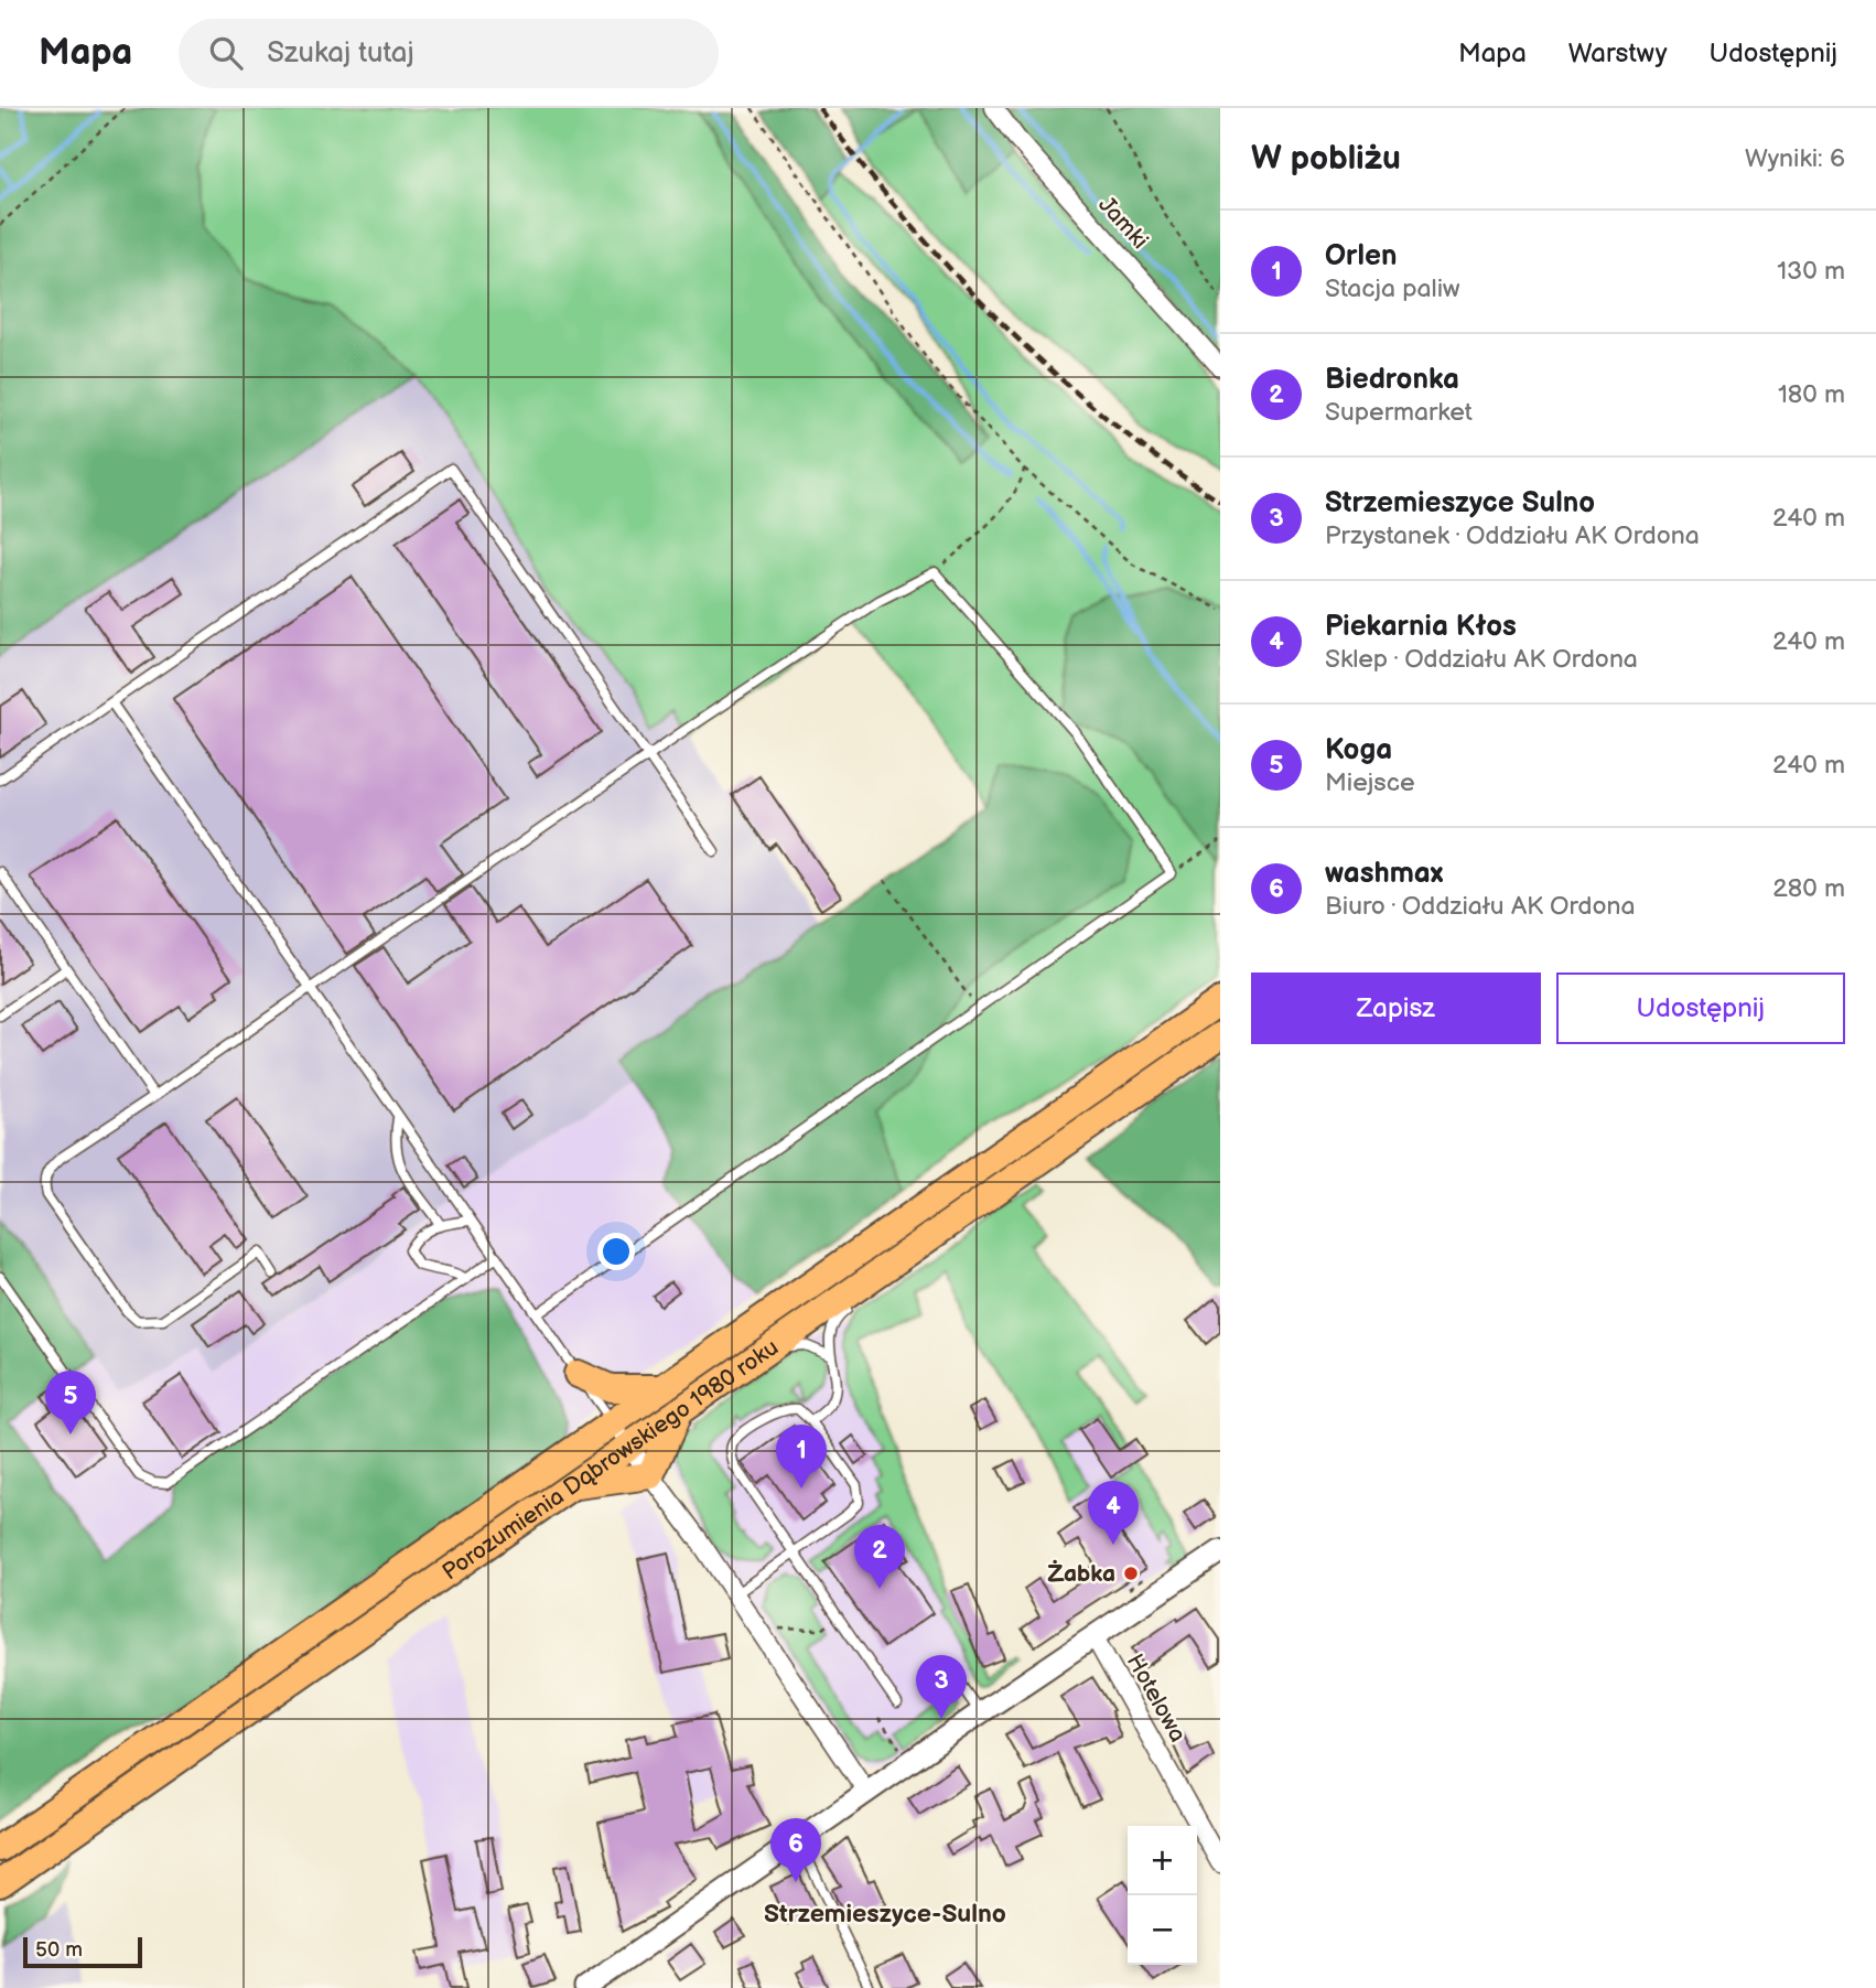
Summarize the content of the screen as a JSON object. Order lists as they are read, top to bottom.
{
  "streets": {
    "main road": ["Porozumienia Dąbrowskiego 1980 roku"],
    "street": ["Jamki", "Hotelowa"]
  },
  "districts": ["Strzemieszyce-Sulno"],
  "places": ["Żabka"],
  "scale_bar": "50 m",
  "page": {
    "header": "Mapa",
    "search": "Szukaj tutaj",
    "nav": ["Mapa", "Warstwy", "Udostępnij"],
    "heading": ["W pobliżu", "Wyniki: 6"],
    "list": [
      {
        "mark": "1",
        "name": "Orlen",
        "note": "Stacja paliw",
        "value": "130 m"
      },
      {
        "mark": "2",
        "name": "Biedronka",
        "note": "Supermarket",
        "value": "180 m"
      },
      {
        "mark": "3",
        "name": "Strzemieszyce Sulno",
        "note": "Przystanek · Oddziału AK Ordona",
        "value": "240 m"
      },
      {
        "mark": "4",
        "name": "Piekarnia Kłos",
        "note": "Sklep · Oddziału AK Ordona",
        "value": "240 m"
      },
      {
        "mark": "5",
        "name": "Koga",
        "note": "Miejsce",
        "value": "240 m"
      },
      {
        "mark": "6",
        "name": "washmax",
        "note": "Biuro · Oddziału AK Ordona",
        "value": "280 m"
      }
    ],
    "buttons": ["Zapisz", "Udostępnij"],
    "pins": [
      "5",
      "1",
      "4",
      "2",
      "3",
      "6"
    ],
    "map_buttons": ["+", "−"],
    "scale": "50 m"
  }
}
